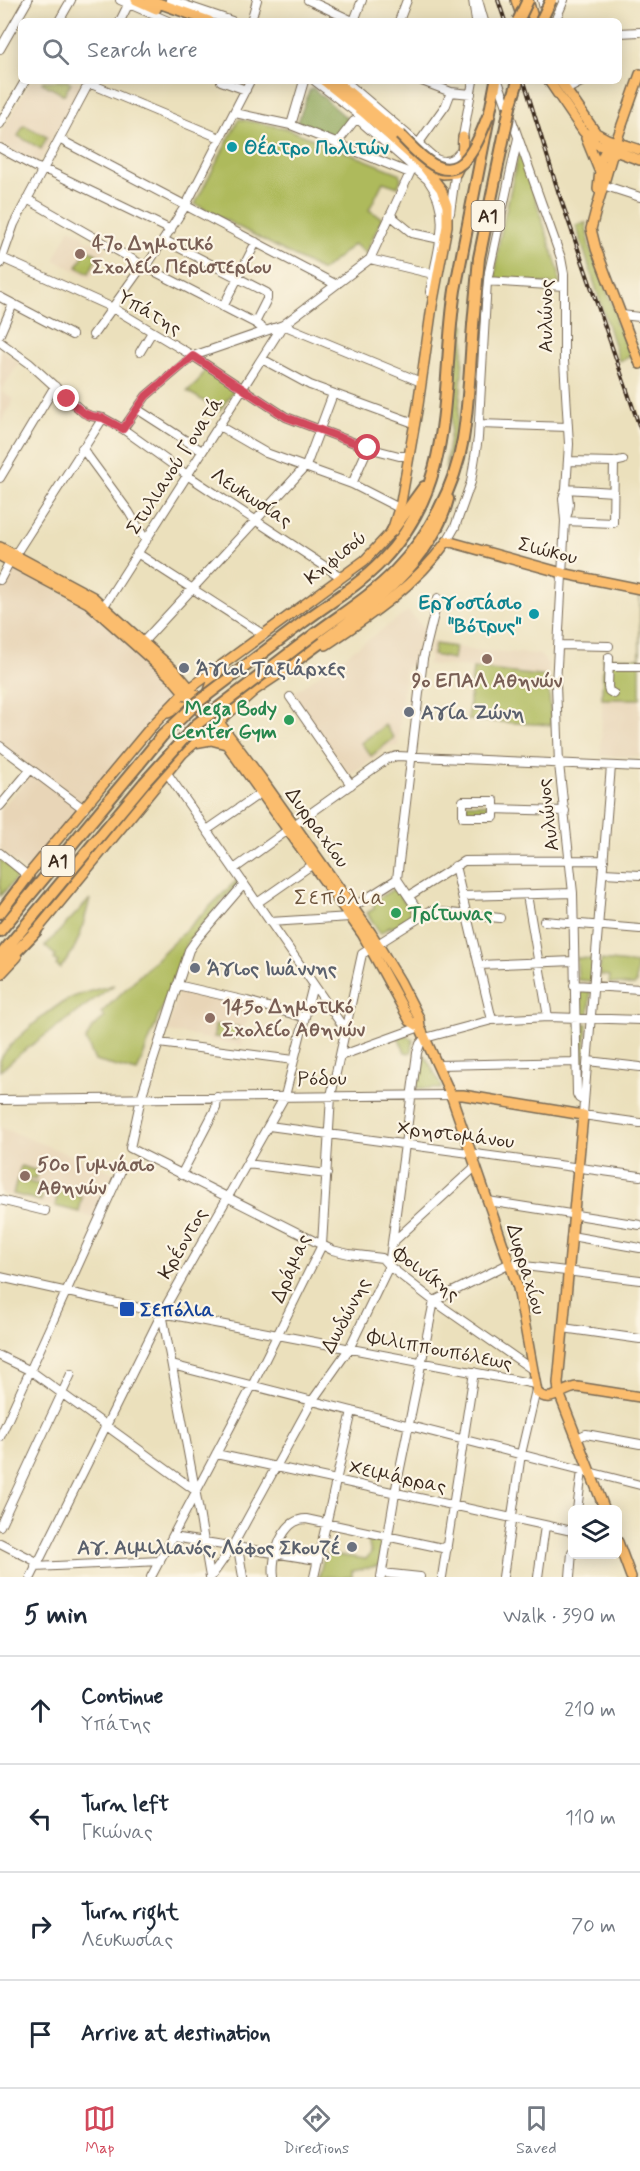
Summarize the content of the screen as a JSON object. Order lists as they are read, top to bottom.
{
  "streets": {
    "highway": ["Α1"],
    "main road": [
      "Αυλώνος",
      "Σιώκου",
      "Κηφισού",
      "Δυρραχίου",
      "Ρόδου"
    ],
    "street": [
      "Υπάτης",
      "Στυλιανού Γονατά",
      "Λευκωσίας",
      "Χρηστομάνου",
      "Κρέοντος",
      "Δράμας",
      "Φοινίκης",
      "Δωδώνης",
      "Φιλιππουπόλεως",
      "Χειμάρρας"
    ]
  },
  "crossings": [
    ["Υπάτης", "Στυλιανού Γονατά"],
    ["Υπάτης", "Κηφισού"],
    ["Αυλώνος", "Σιώκου"],
    ["Αυλώνος", "Ρόδου"],
    ["Αυλώνος", "Χρηστομάνου"],
    ["Στυλιανού Γονατά", "Λευκωσίας"],
    ["Λευκωσίας", "Κηφισού"],
    ["Δυρραχίου", "Ρόδου"],
    ["Δυρραχίου", "Χρηστομάνου"],
    ["Δυρραχίου", "Δράμας"],
    ["Δυρραχίου", "Φοινίκης"],
    ["Δυρραχίου", "Δωδώνης"],
    ["Δυρραχίου", "Φιλιππουπόλεως"],
    ["Ρόδου", "Κρέοντος"],
    ["Ρόδου", "Δράμας"],
    ["Ρόδου", "Φοινίκης"],
    ["Ρόδου", "Δωδώνης"],
    ["Χρηστομάνου", "Κρέοντος"],
    ["Χρηστομάνου", "Δράμας"],
    ["Χρηστομάνου", "Δωδώνης"],
    ["Κρέοντος", "Φοινίκης"],
    ["Κρέοντος", "Φιλιππουπόλεως"],
    ["Δράμας", "Φοινίκης"],
    ["Δράμας", "Φιλιππουπόλεως"],
    ["Δράμας", "Χειμάρρας"],
    ["Φοινίκης", "Δωδώνης"],
    ["Δωδώνης", "Φιλιππουπόλεως"],
    ["Δωδώνης", "Χειμάρρας"]
  ],
  "districts": ["Σεπόλια"],
  "places": {
    "other": [
      "Θέατρο Πολιτών",
      "47ο Δημοτικό Σχολείο Περιστερίου",
      "Εργοστάσιο \"Βότρυς\"",
      "9ο ΕΠΑΛ Αθηνών",
      "Άγιοι Ταξιάρχες",
      "Αγία Ζώνη",
      "Mega Body Center Gym",
      "Τρίτωνας",
      "Άγιος Ιωάννης",
      "145ο Δημοτικό Σχολείο Αθηνών",
      "50ο Γυμνάσιο Αθηνών",
      "Αγ. Αιμιλιανός, Λόφος Σκουζέ"
    ],
    "transit": ["Σεπόλια"]
  },
  "page": {
    "search": "Search here",
    "heading": ["5 min", "Walk · 390 m"],
    "list": [
      ["Continue", "Υπάτης", "210 m"],
      ["Turn left", "Γκιώνας", "110 m"],
      ["Turn right", "Λευκωσίας", "70 m"],
      "Arrive at destination"
    ],
    "nav": ["Map", "Directions", "Saved"]
  }
}
